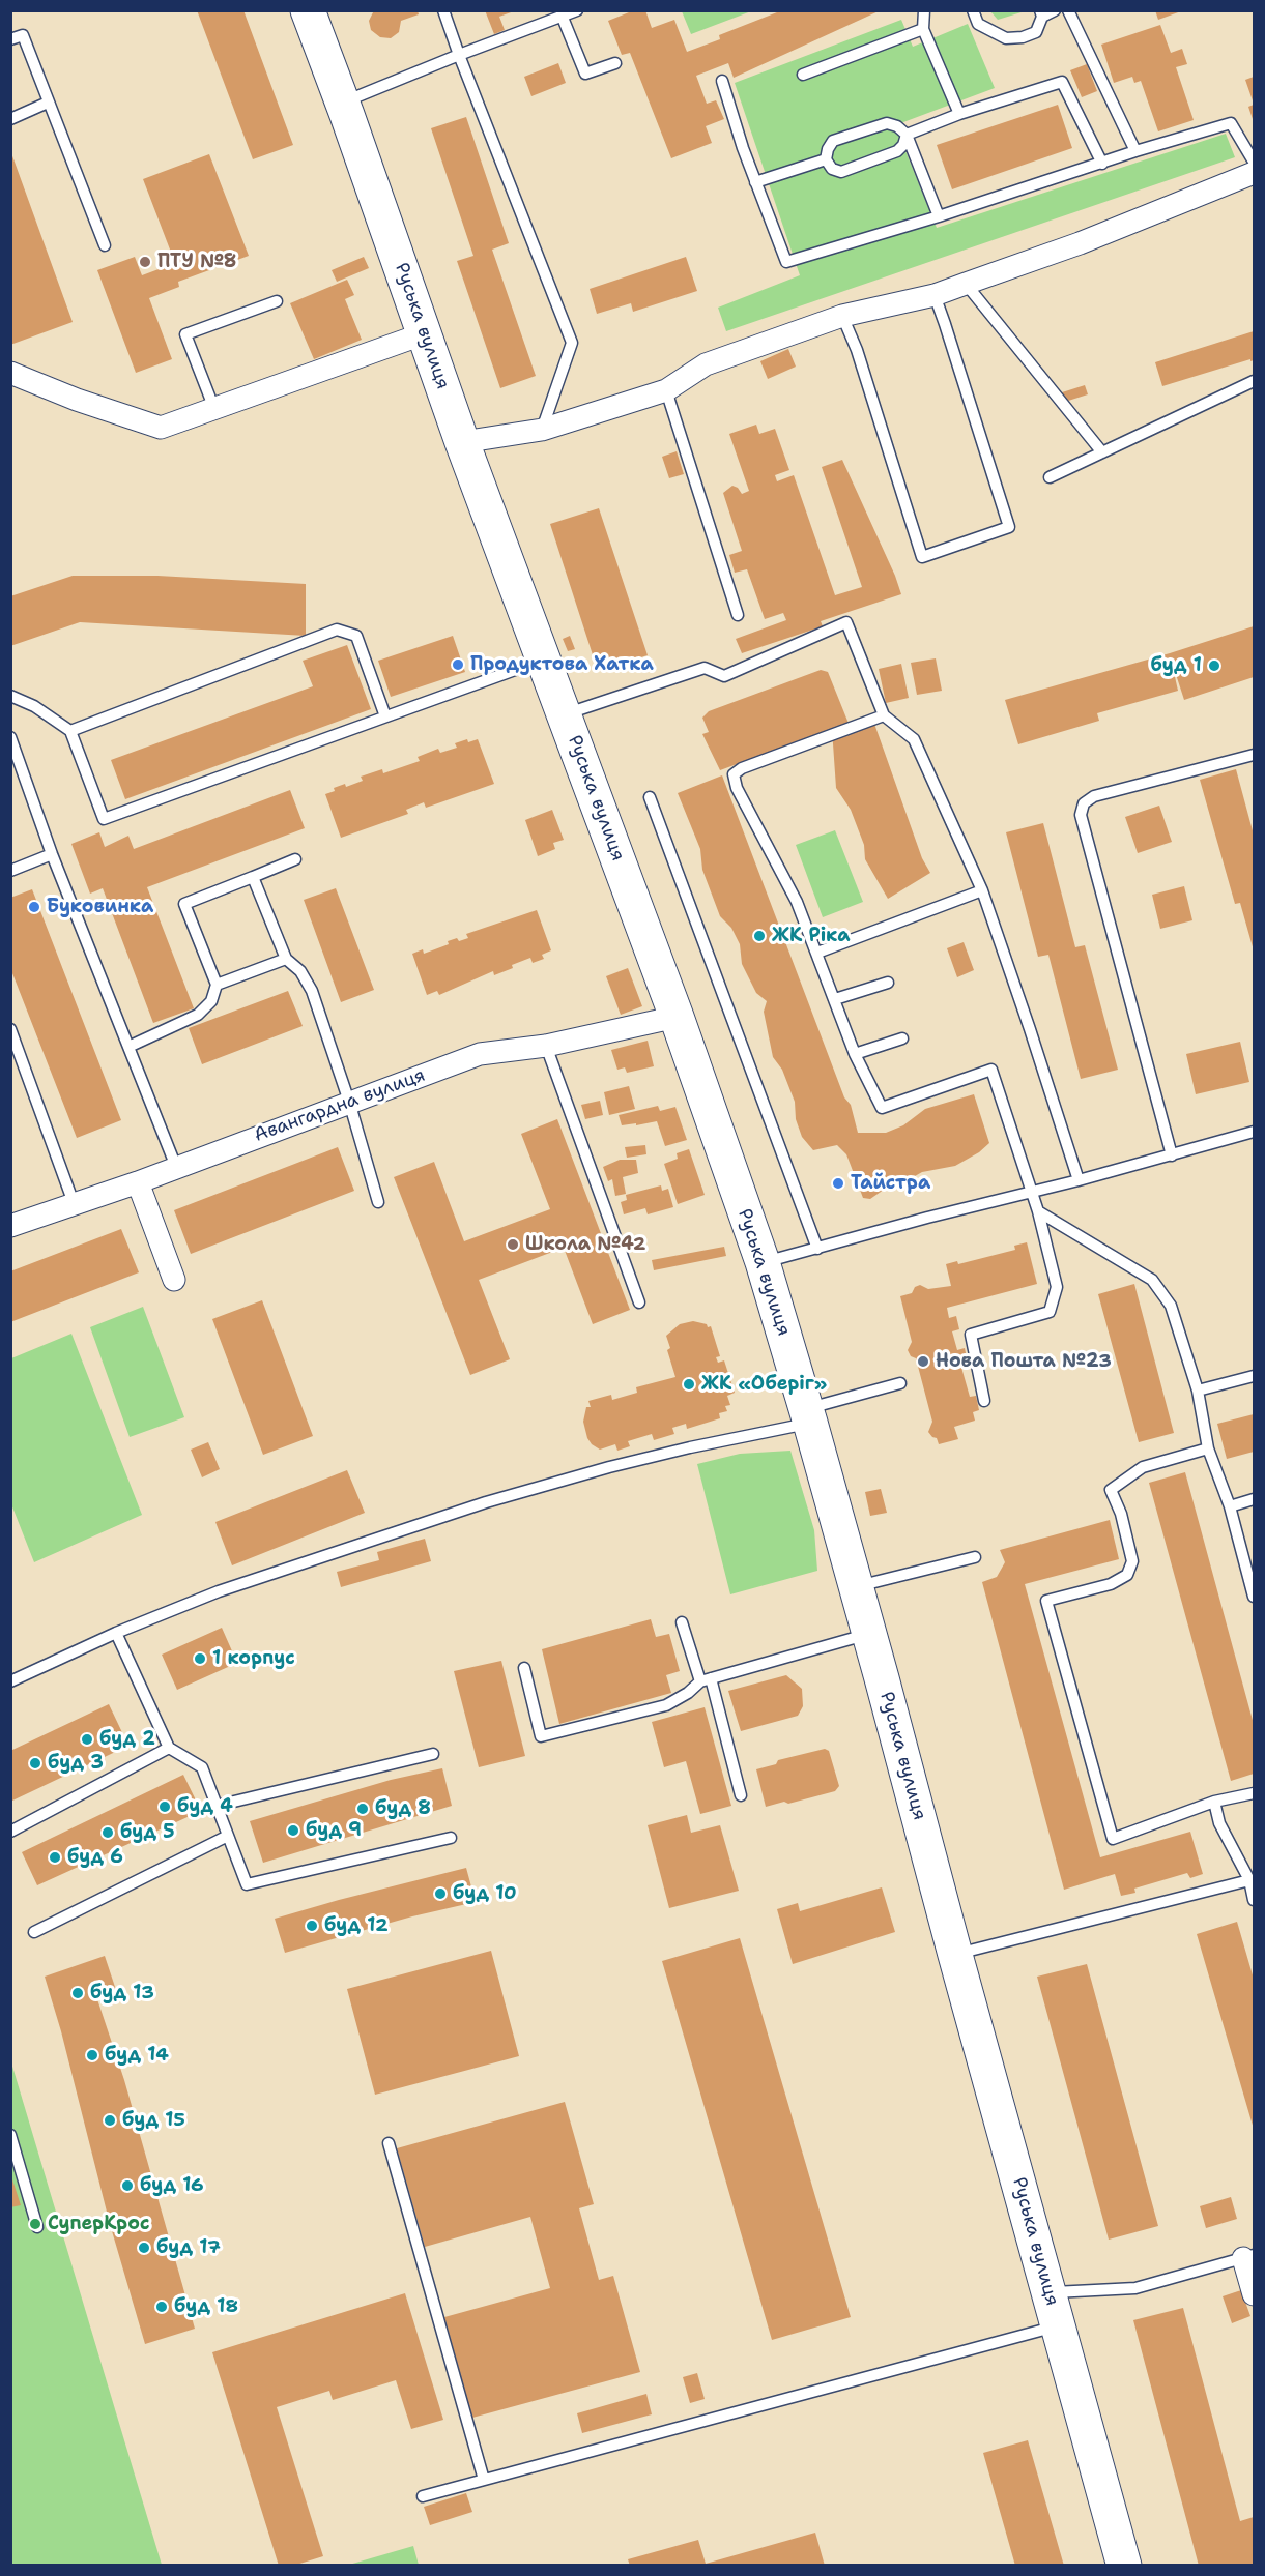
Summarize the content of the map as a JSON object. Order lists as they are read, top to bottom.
{
  "streets": {
    "main road": ["Руська вулиця"],
    "street": ["Авангардна вулиця"]
  },
  "crossings": [
    ["Руська вулиця", "Авангардна вулиця"]
  ],
  "places": [
    "ПТУ №8",
    "Продуктова Хатка",
    "буд 1",
    "Буковинка",
    "ЖК Ріка",
    "Тайстра",
    "Школа №42",
    "Нова Пошта №23",
    "ЖК «Оберіг»",
    "1 корпус",
    "буд 2",
    "буд 3",
    "буд 4",
    "буд 8",
    "буд 9",
    "буд 5",
    "буд 6",
    "буд 10",
    "буд 12",
    "буд 13",
    "буд 14",
    "буд 15",
    "буд 16",
    "СуперКрос",
    "буд 17",
    "буд 18"
  ]
}
